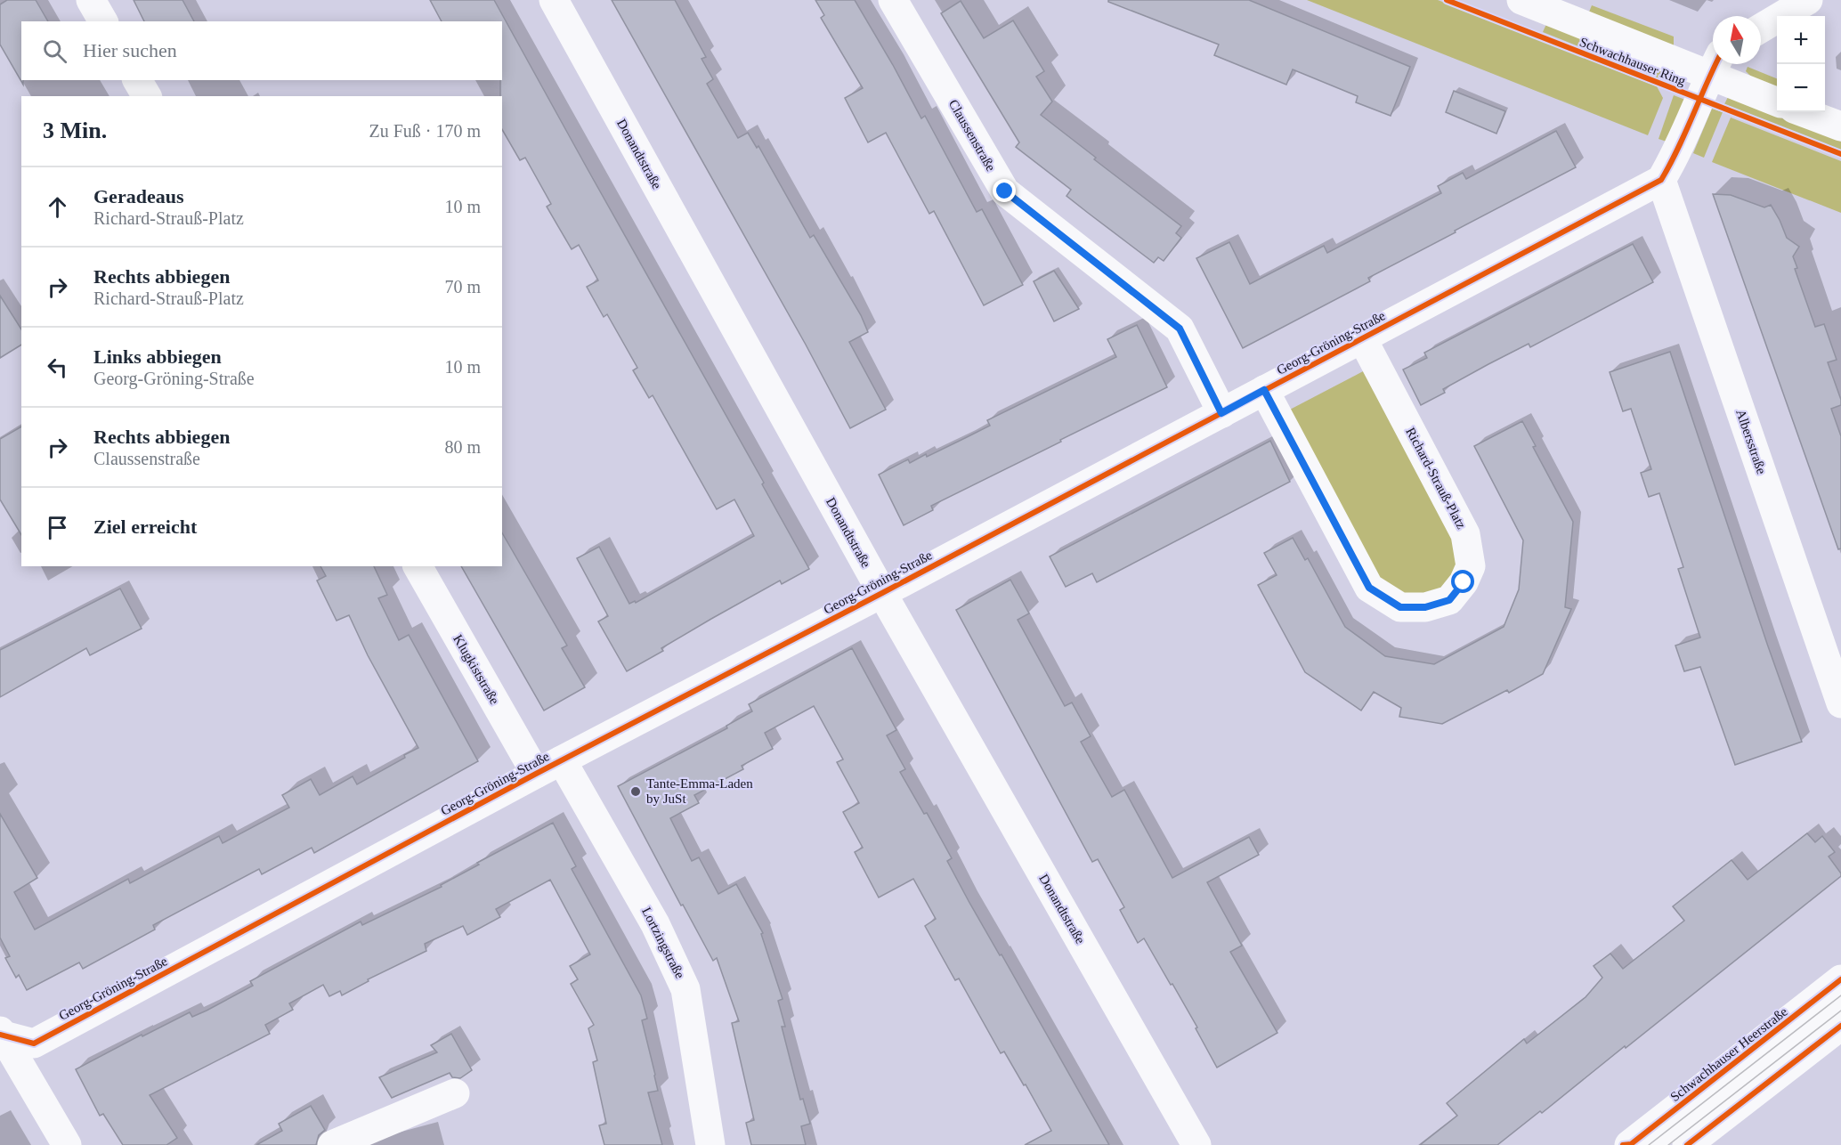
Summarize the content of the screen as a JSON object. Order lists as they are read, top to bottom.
{
  "streets": {
    "street": [
      "Schwachhauser Ring",
      "Claussenstraße",
      "Donandtstraße",
      "Georg-Gröning-Straße",
      "Albersstraße",
      "Richard-Strauß-Platz",
      "Klugkiststraße",
      "Lortzingstraße",
      "Schwachhauser Heerstraße"
    ]
  },
  "crossings": [
    ["Claussenstraße", "Georg-Gröning-Straße"],
    ["Donandtstraße", "Georg-Gröning-Straße"],
    ["Georg-Gröning-Straße", "Albersstraße"],
    ["Georg-Gröning-Straße", "Richard-Strauß-Platz"],
    ["Georg-Gröning-Straße", "Klugkiststraße"],
    ["Georg-Gröning-Straße", "Lortzingstraße"]
  ],
  "places": ["Tante-Emma-Laden by JuSt"],
  "north": "top",
  "page": {
    "map_buttons": ["+", "−"],
    "search": "Hier suchen",
    "heading": ["3 Min.", "Zu Fuß · 170 m"],
    "list": [
      ["Geradeaus", "Richard-Strauß-Platz", "10 m"],
      ["Rechts abbiegen", "Richard-Strauß-Platz", "70 m"],
      ["Links abbiegen", "Georg-Gröning-Straße", "10 m"],
      ["Rechts abbiegen", "Claussenstraße", "80 m"],
      "Ziel erreicht"
    ]
  }
}
